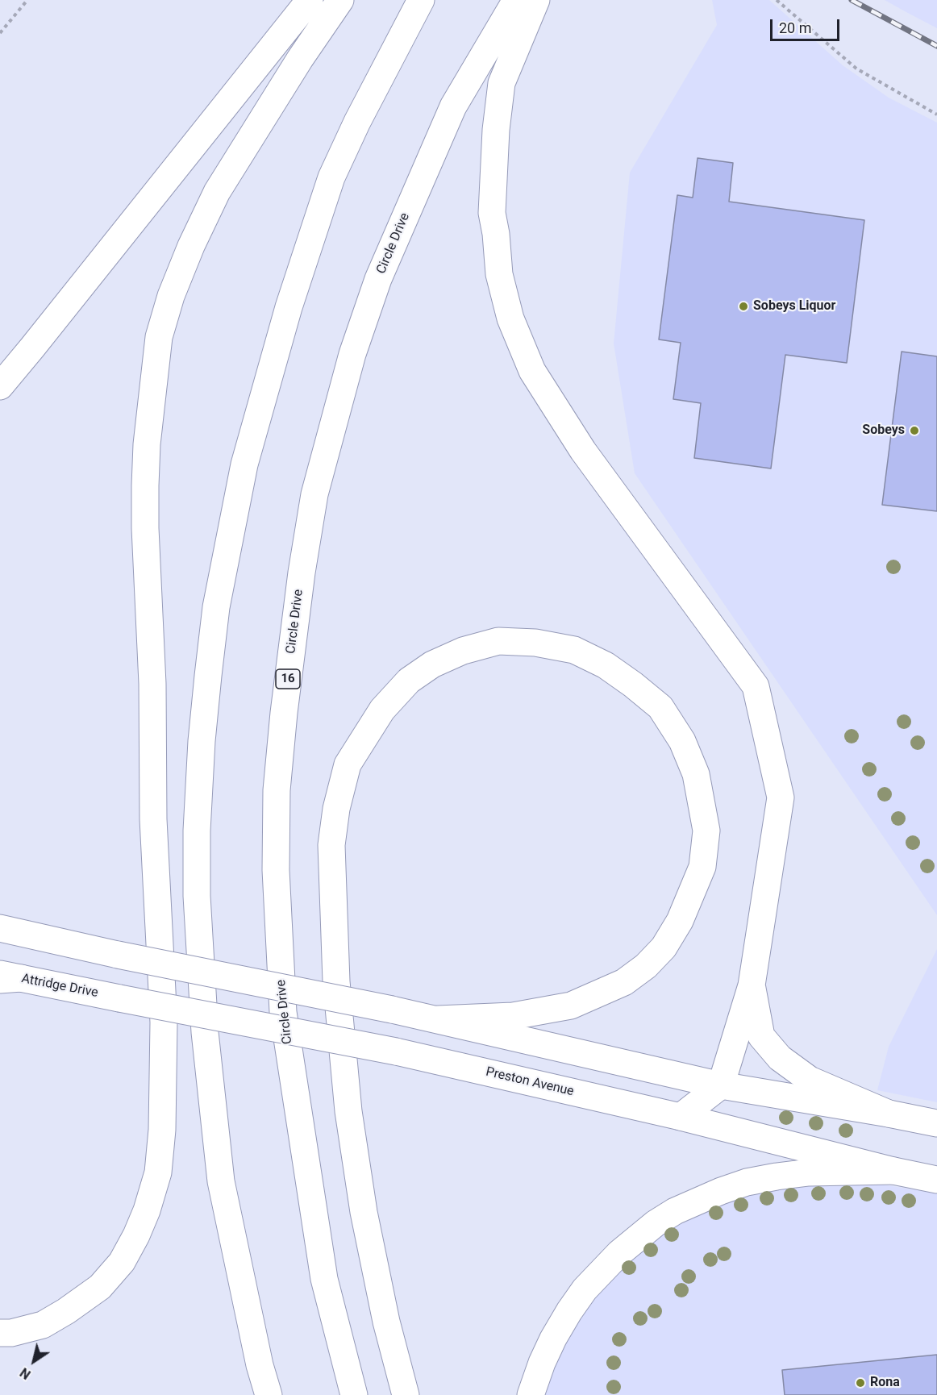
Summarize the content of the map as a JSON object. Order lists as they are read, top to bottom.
{
  "streets": {
    "main road": [
      "Circle Drive",
      "16",
      "Attridge Drive",
      "Preston Avenue"
    ]
  },
  "crossings": [
    ["Attridge Drive", "Preston Avenue"]
  ],
  "places": ["Sobeys Liquor", "Sobeys", "Rona"],
  "scale_bar": "20 m",
  "north": "bottom left"
}
